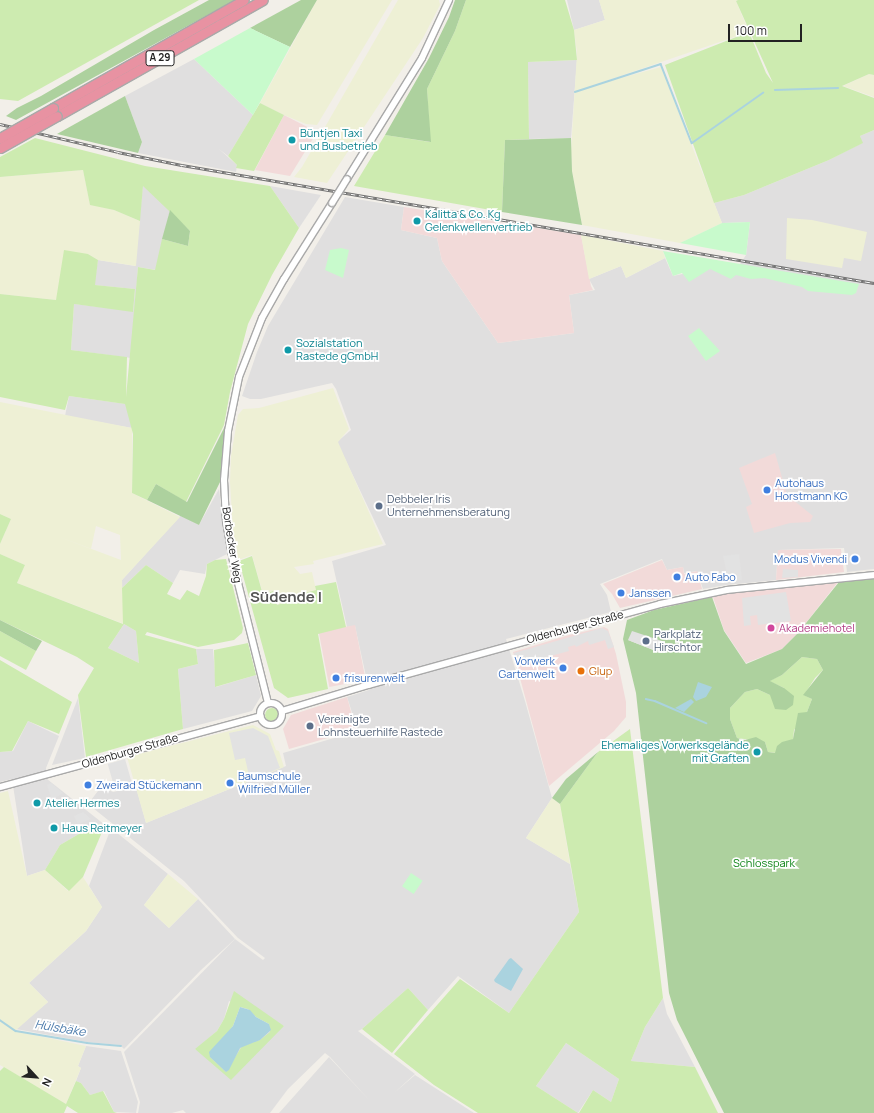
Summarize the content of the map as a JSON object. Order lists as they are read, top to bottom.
{
  "streets": {
    "highway": ["A 29"],
    "street": ["Borbecker Weg", "Oldenburger Straße"]
  },
  "crossings": [
    ["Borbecker Weg", "Oldenburger Straße"]
  ],
  "districts": ["Südende I"],
  "water": ["Hülsbäke"],
  "parks": ["Schlosspark"],
  "places": [
    "Büntjen Taxi und Busbetrieb",
    "Kalitta & Co. Kg Gelenkwellenvertrieb",
    "Sozialstation Rastede gGmbH",
    "Autohaus Horstmann KG",
    "Debbeler Iris Unternehmensberatung",
    "Modus Vivendi",
    "Auto Fabo",
    "Janssen",
    "Akademiehotel",
    "Parkplatz Hirschtor",
    "Vorwerk Gartenwelt",
    "Glup",
    "frisurenwelt",
    "Vereinigte Lohnsteuerhilfe Rastede",
    "Ehemaliges Vorwerksgelände mit Graften",
    "Baumschule Wilfried Müller",
    "Zweirad Stückemann",
    "Atelier Hermes",
    "Haus Reitmeyer"
  ],
  "scale_bar": "100 m",
  "north": "bottom right"
}
